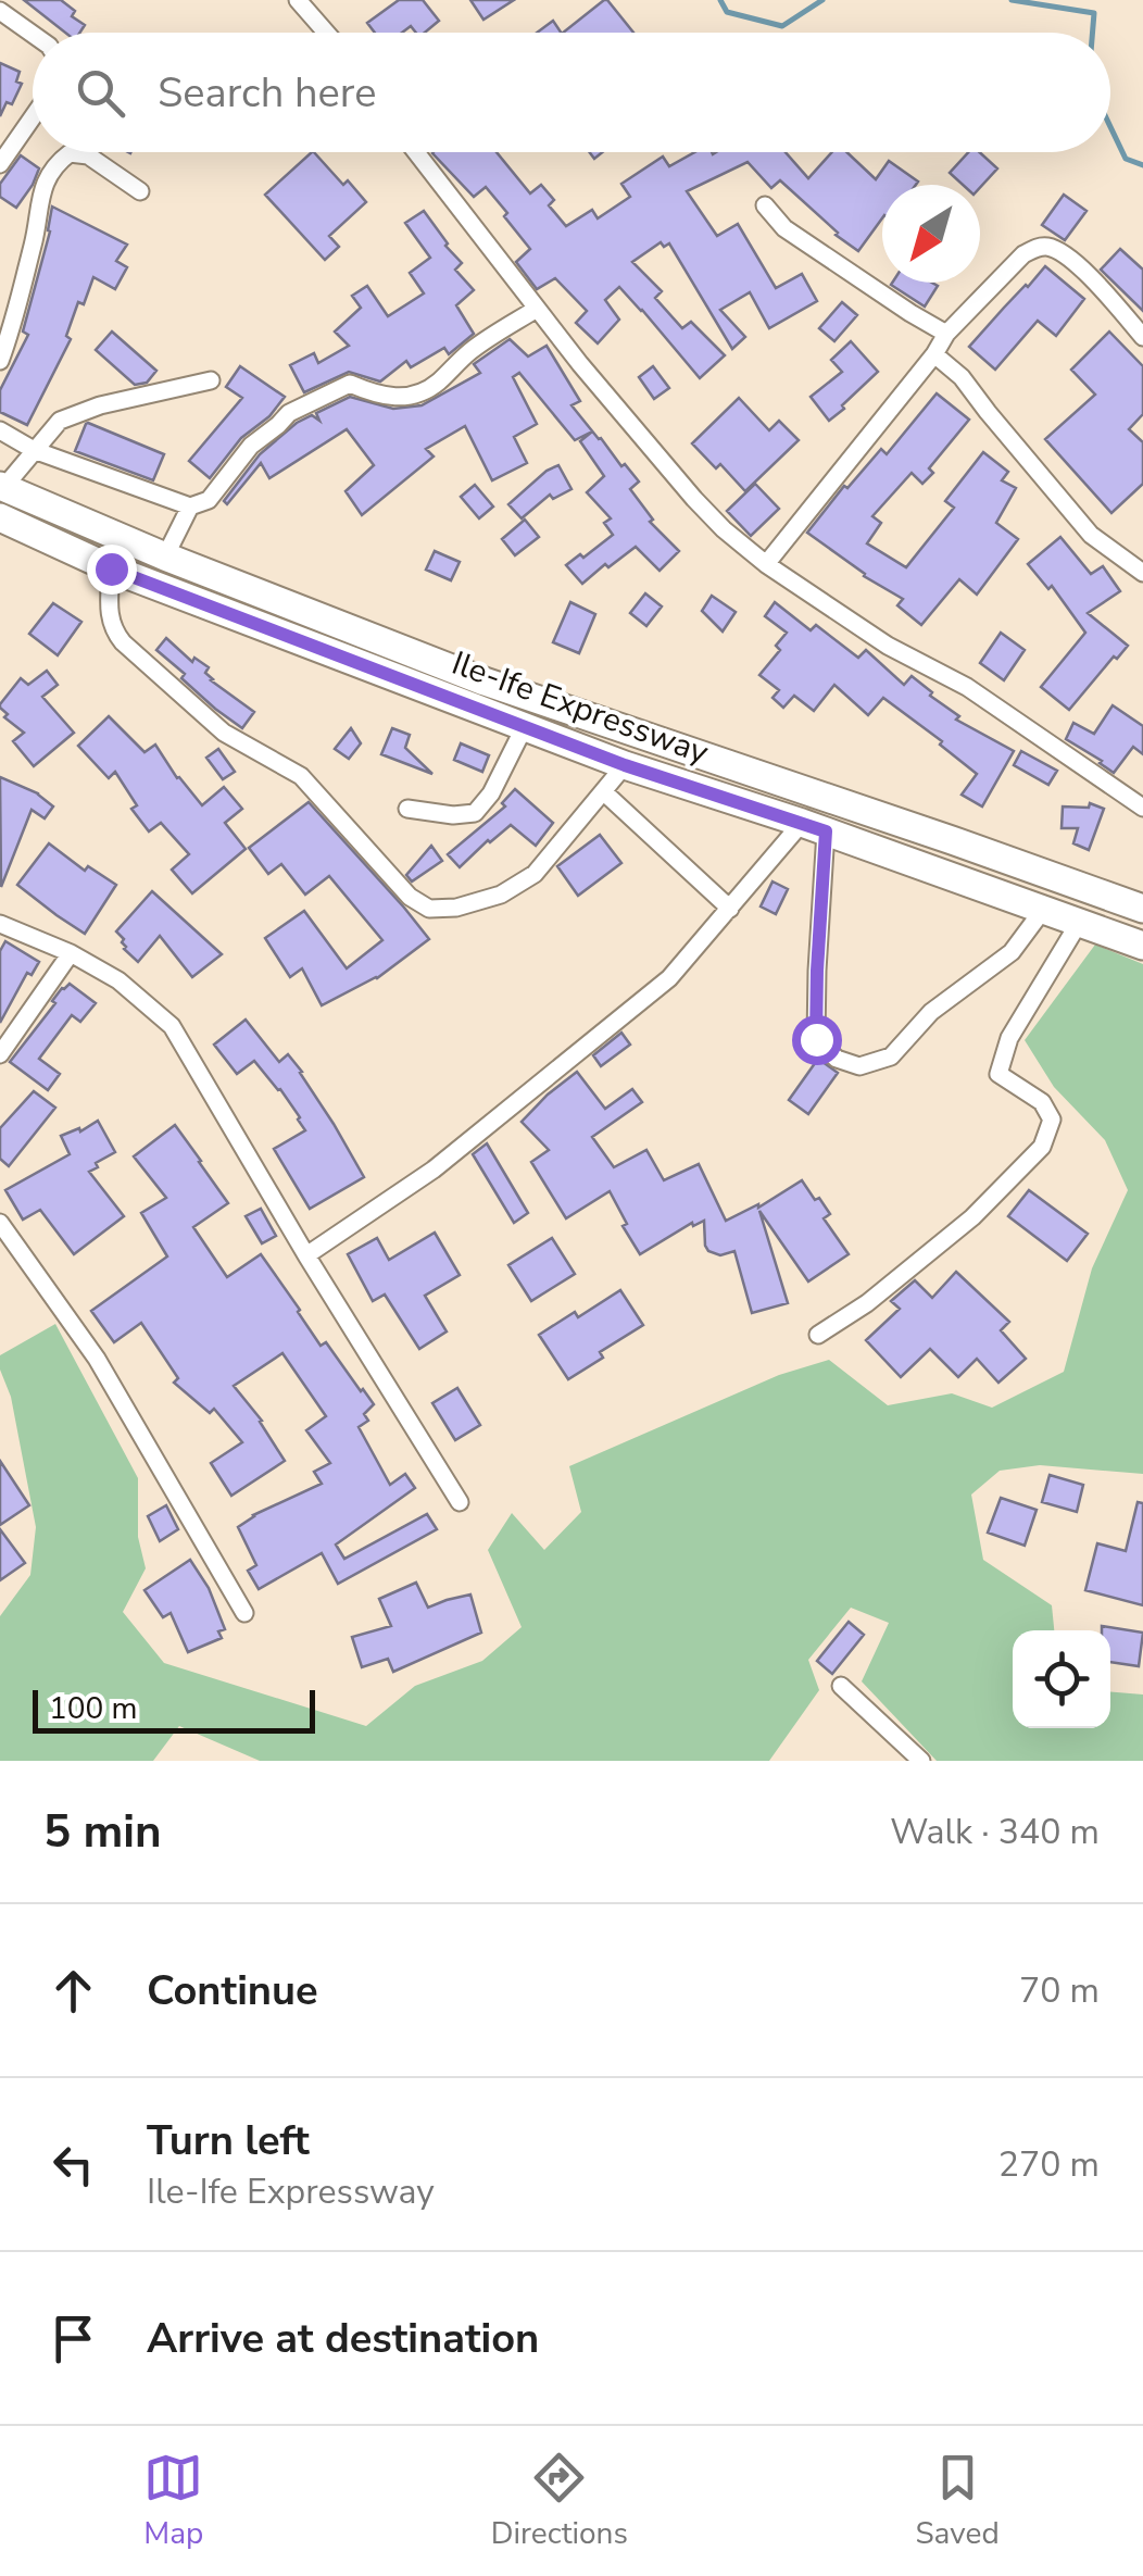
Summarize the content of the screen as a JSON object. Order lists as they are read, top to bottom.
{
  "streets": {
    "main road": ["Ile-Ife Expressway"]
  },
  "scale_bar": "100 m",
  "north": "bottom left",
  "page": {
    "search": "Search here",
    "scale": "100 m",
    "heading": ["5 min", "Walk · 340 m"],
    "list": [
      ["Continue", "70 m"],
      ["Turn left", "Ile-Ife Expressway", "270 m"],
      "Arrive at destination"
    ],
    "nav": ["Map", "Directions", "Saved"]
  }
}
